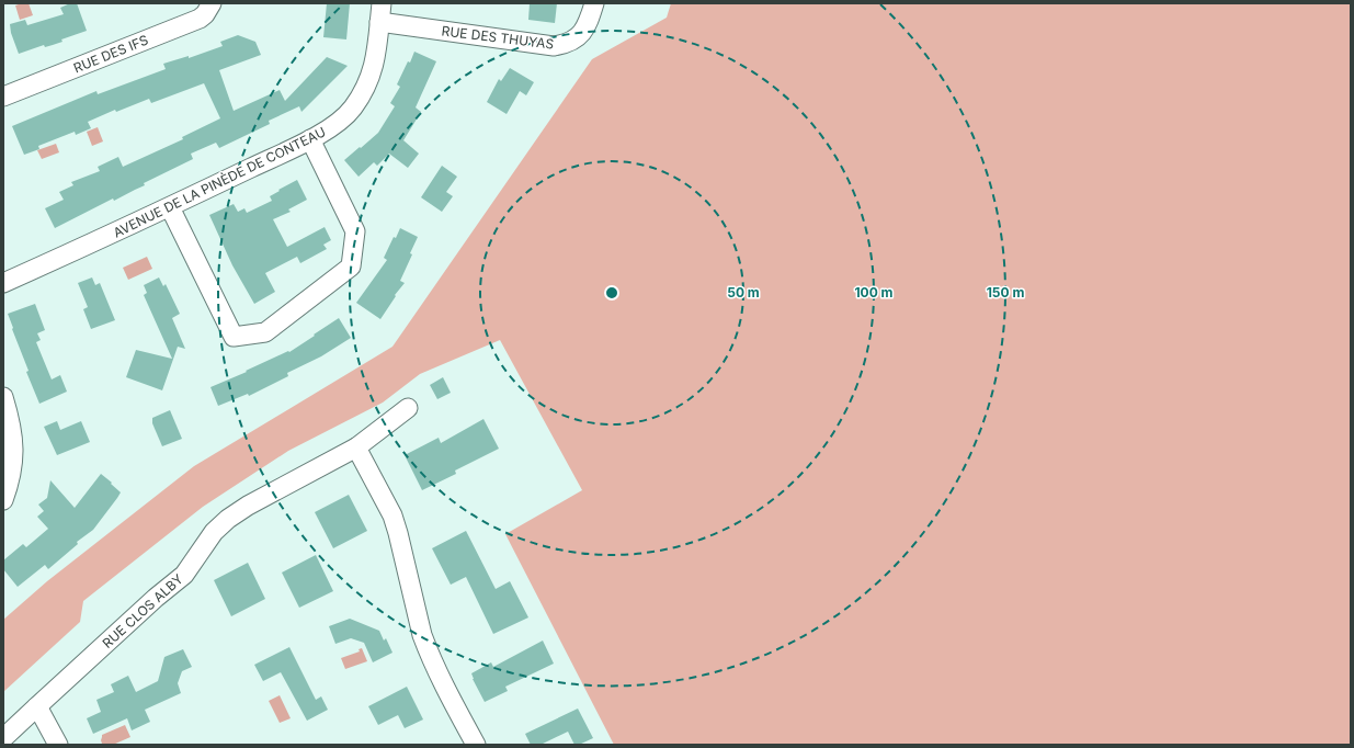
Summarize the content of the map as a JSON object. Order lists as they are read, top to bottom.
{
  "streets": {
    "street": [
      "RUE DES THUYAS",
      "RUE DES IFS",
      "AVENUE DE LA PINÈDE DE CONTEAU",
      "RUE CLOS ALBY"
    ]
  },
  "crossings": [
    ["RUE DES THUYAS", "AVENUE DE LA PINÈDE DE CONTEAU"]
  ],
  "rings": ["50 m", "100 m", "150 m"]
}
